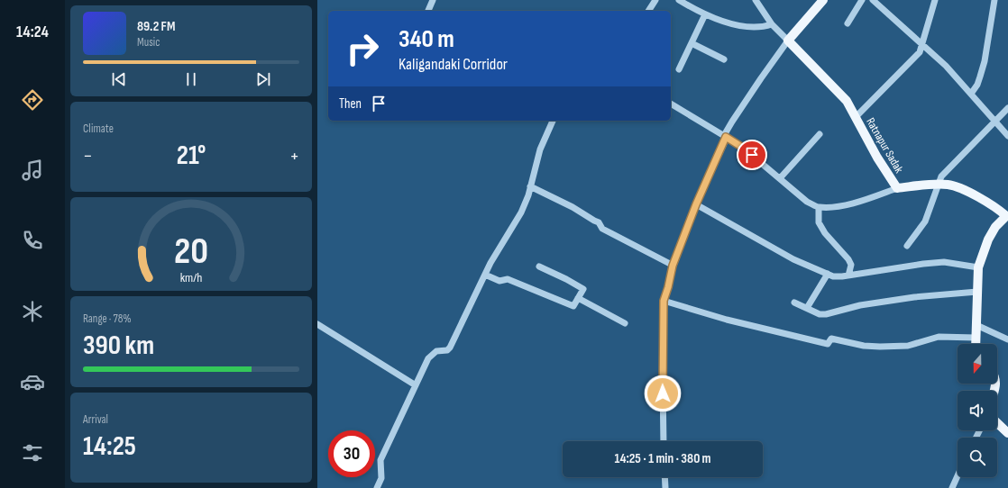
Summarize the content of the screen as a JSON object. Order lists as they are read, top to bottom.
{
  "streets": {
    "main road": ["Ratnapur Sadak"]
  },
  "north": "bottom",
  "page": {
    "tabs": "14:24",
    "turn": ["340 m", "Kaligandaki Corridor"],
    "song": ["89.2 FM", "Music"],
    "then": "Then",
    "tile": [
      "Climate",
      ["Range · 78%", "390 km"],
      ["Arrival", "14:25"]
    ],
    "heat": ["−", "21°", "+"],
    "limit": "30",
    "trip": "14:25 · 1 min · 380 m",
    "gauge": ["20", "km/h"]
  }
}
